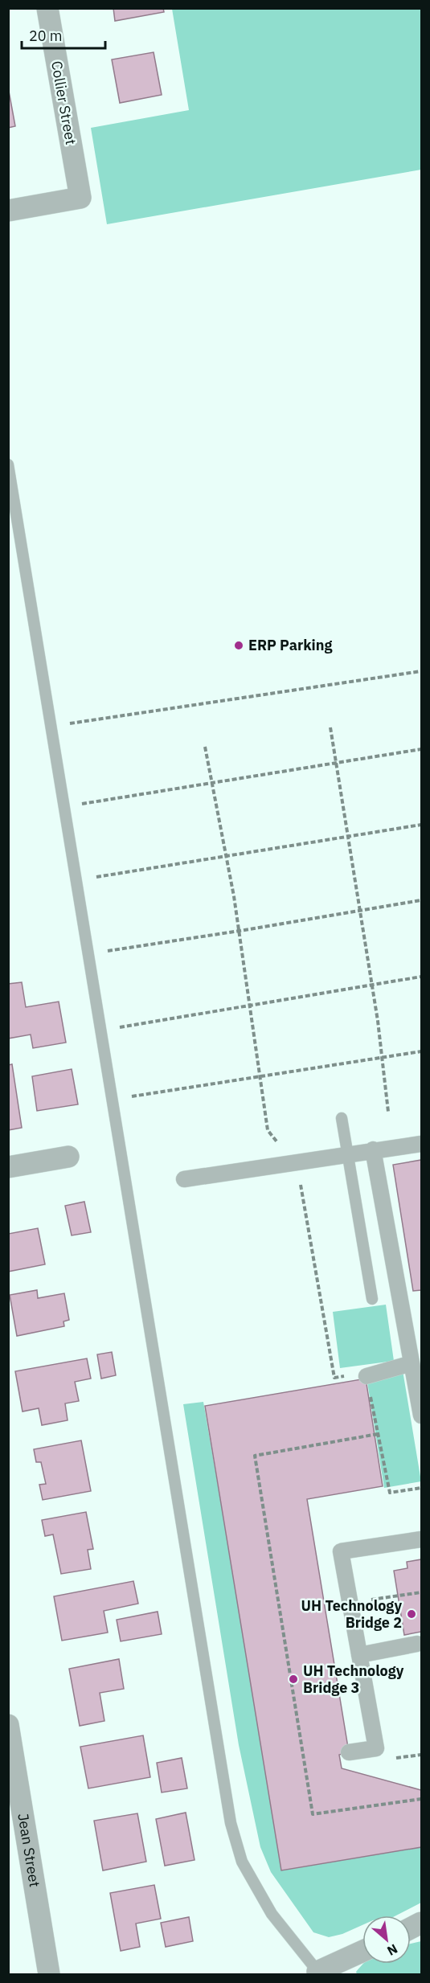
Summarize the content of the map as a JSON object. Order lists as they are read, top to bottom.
{
  "streets": {
    "street": ["Collier Street", "Jean Street"]
  },
  "places": ["ERP Parking", "UH Technology Bridge 2", "UH Technology Bridge 3"],
  "scale_bar": "20 m",
  "north": "bottom right"
}
